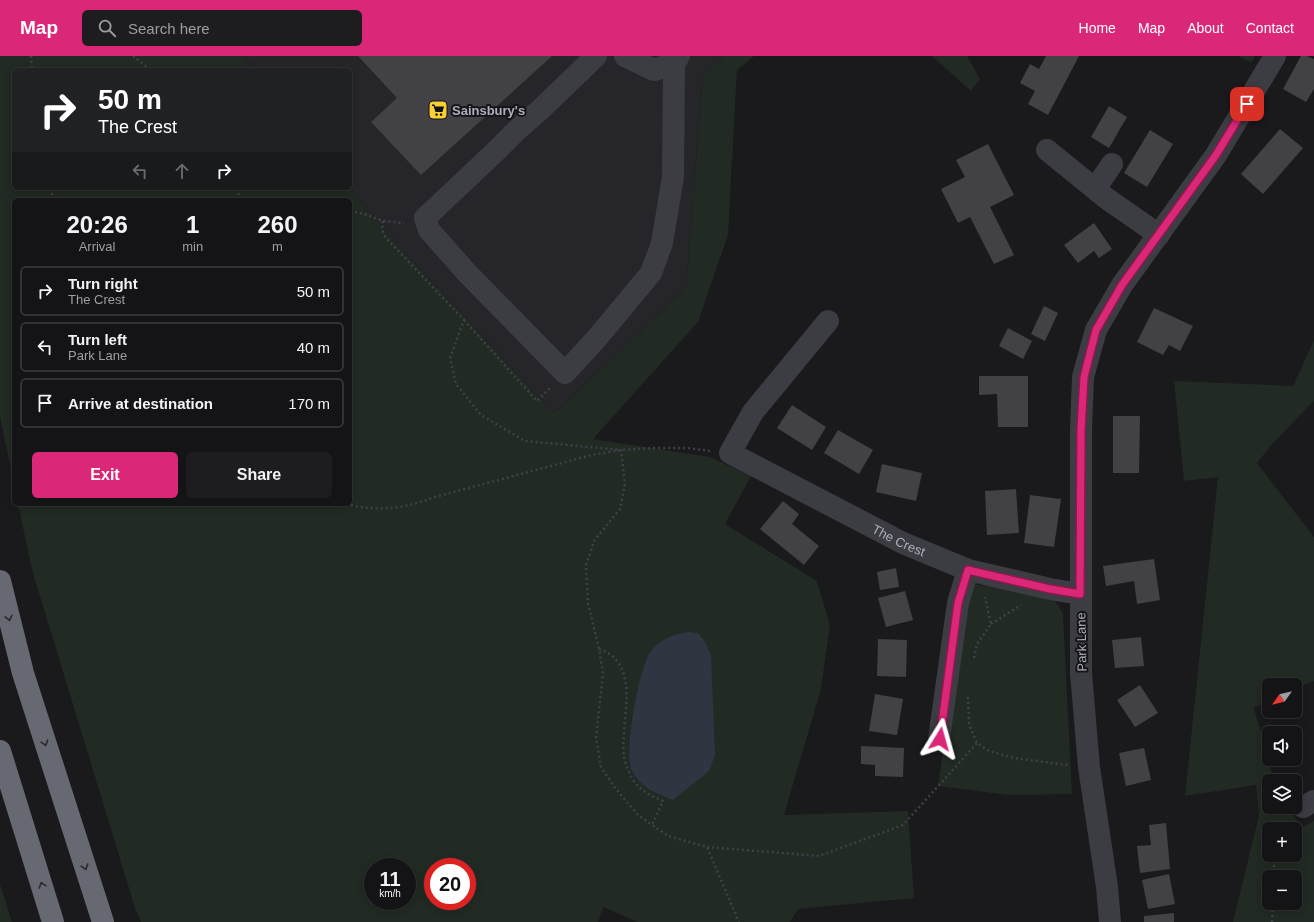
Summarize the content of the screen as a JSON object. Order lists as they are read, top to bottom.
{
  "streets": {
    "street": ["The Crest", "Park Lane"]
  },
  "crossings": [
    ["The Crest", "Park Lane"]
  ],
  "places": {
    "supermarket": ["Sainsbury's"]
  },
  "north": "bottom left",
  "page": {
    "header": "Map",
    "search": "Search here",
    "nav": [
      "Home",
      "Map",
      "About",
      "Contact"
    ],
    "turn": ["50 m", "The Crest"],
    "eta": [
      "20:26",
      "Arrival",
      "1",
      "min",
      "260",
      "m"
    ],
    "list": [
      {
        "name": "Turn right",
        "note": "The Crest",
        "value": "50 m"
      },
      {
        "name": "Turn left",
        "note": "Park Lane",
        "value": "40 m"
      },
      {
        "name": "Arrive at destination",
        "value": "170 m"
      }
    ],
    "buttons": ["Exit", "Share"],
    "map_buttons": ["+", "−"],
    "speed": "11 km/h",
    "limit": "20"
  }
}
